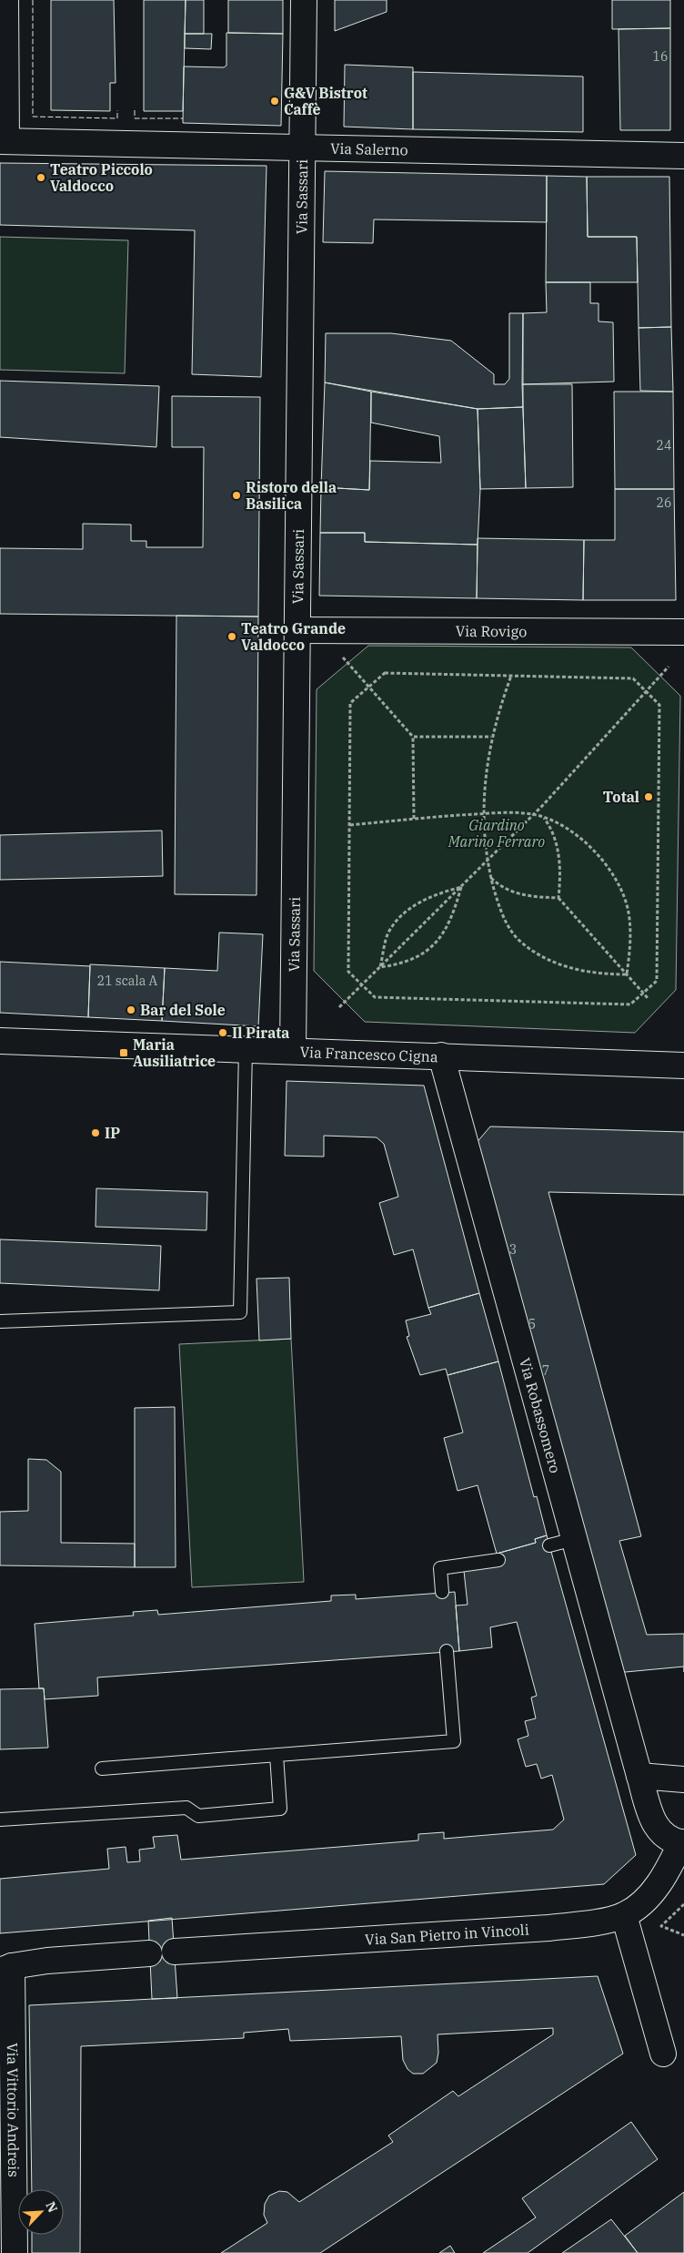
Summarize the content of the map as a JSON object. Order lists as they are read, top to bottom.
{
  "streets": {
    "street": [
      "Via Salerno",
      "Via Sassari",
      "Via Rovigo",
      "Via Francesco Cigna",
      "Via Robassomero",
      "Via San Pietro in Vincoli",
      "Via Vittorio Andreis"
    ]
  },
  "crossings": [
    ["Via Salerno", "Via Sassari"],
    ["Via Sassari", "Via Rovigo"],
    ["Via Sassari", "Via Francesco Cigna"],
    ["Via Francesco Cigna", "Via Robassomero"],
    ["Via Robassomero", "Via San Pietro in Vincoli"]
  ],
  "parks": ["Giardino Marino Ferraro"],
  "places": {
    "other": [
      "G&V Bistrot Caffè",
      "Teatro Piccolo Valdocco",
      "Ristoro della Basilica",
      "Teatro Grande Valdocco",
      "Total",
      "Bar del Sole",
      "Il Pirata",
      "IP"
    ],
    "transit": ["Maria Ausiliatrice"]
  },
  "house_numbers": [
    "16",
    "24",
    "26",
    "21 scala A",
    "3",
    "5",
    "7"
  ],
  "north": "top right"
}
